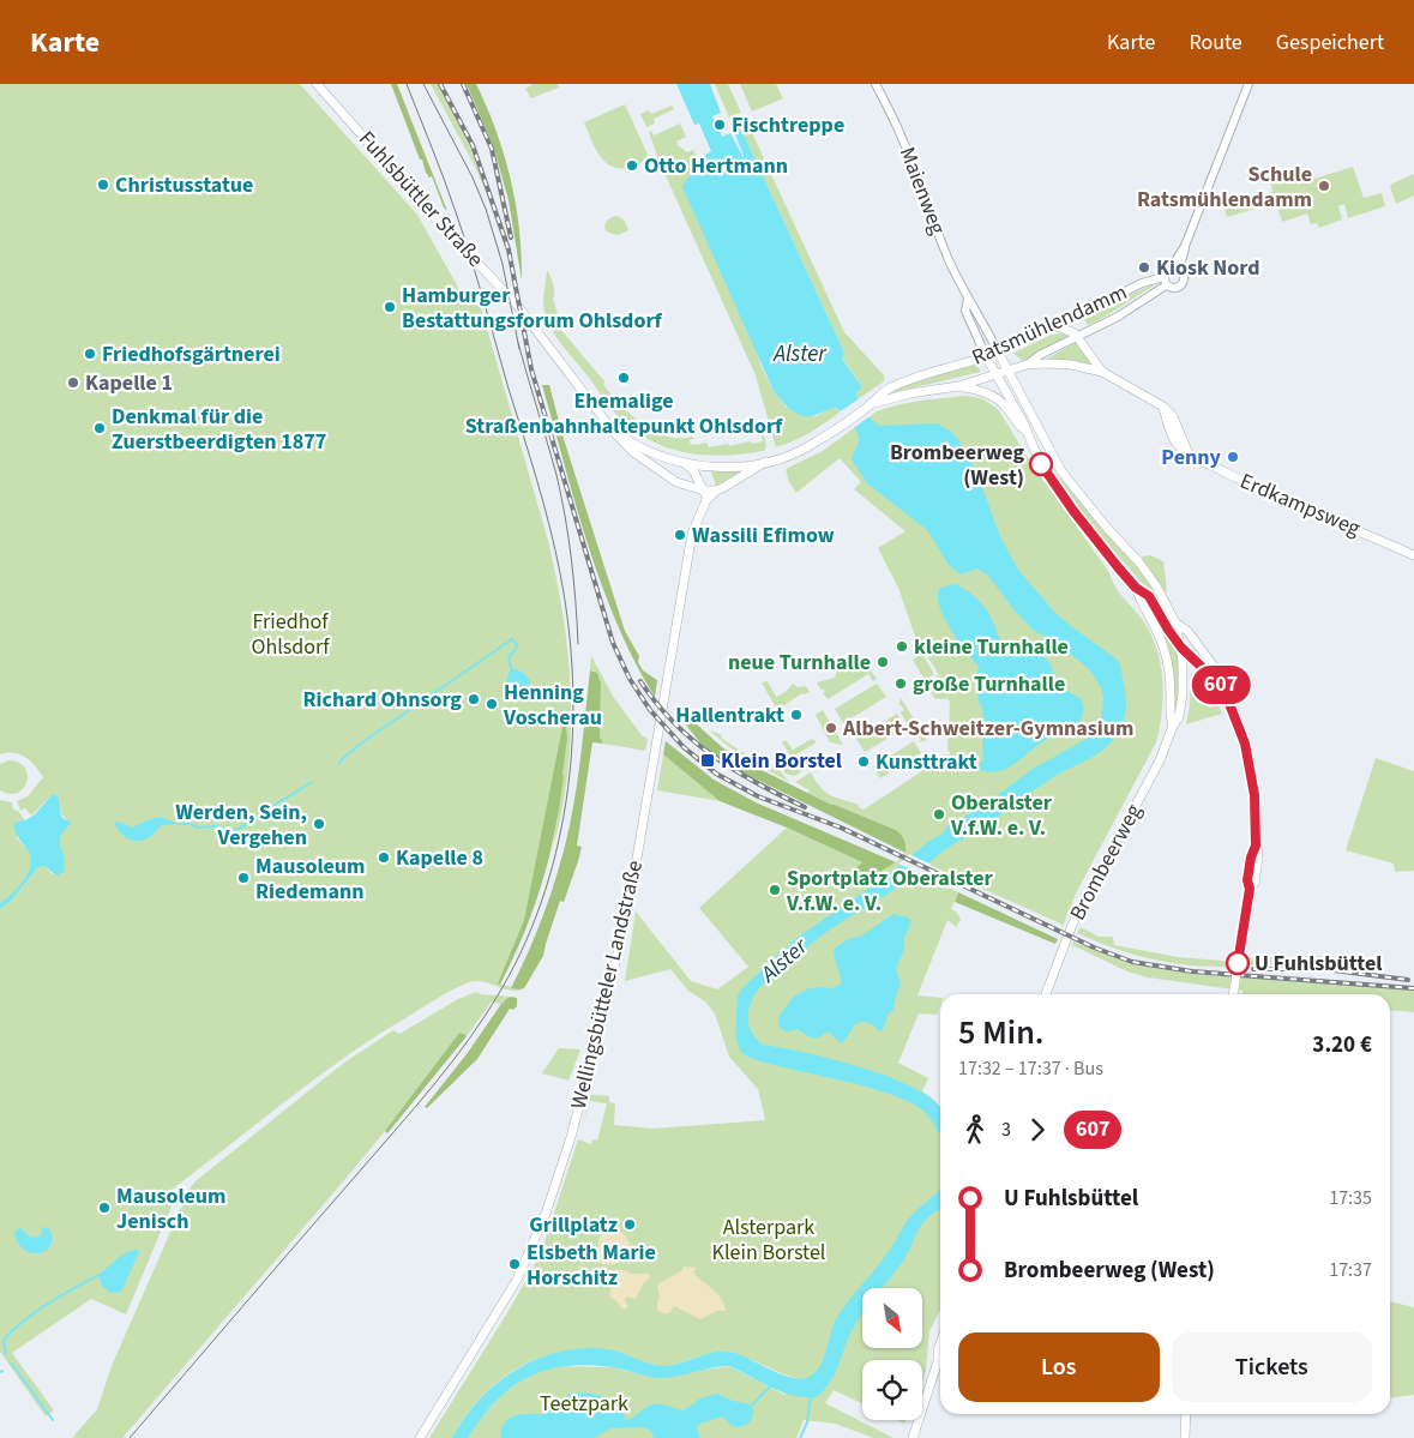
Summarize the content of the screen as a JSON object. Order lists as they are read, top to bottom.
{
  "streets": {
    "main road": [
      "Fuhlsbüttler Straße",
      "Ratsmühlendamm",
      "Erdkampsweg",
      "Brombeerweg",
      "Wellingsbütteler Landstraße"
    ],
    "street": ["Maienweg"]
  },
  "crossings": [
    ["Maienweg", "Ratsmühlendamm"],
    ["Maienweg", "Brombeerweg"],
    ["Fuhlsbüttler Straße", "Ratsmühlendamm"],
    ["Ratsmühlendamm", "Erdkampsweg"],
    ["Ratsmühlendamm", "Brombeerweg"],
    ["Ratsmühlendamm", "Wellingsbütteler Landstraße"]
  ],
  "water": ["Alster"],
  "parks": ["Friedhof Ohlsdorf", "Alsterpark Klein Borstel", "Teetzpark"],
  "places": {
    "other": [
      "Fischtreppe",
      "Otto Hertmann",
      "Christusstatue",
      "Schule Ratsmühlendamm",
      "Kiosk Nord",
      "Hamburger Bestattungsforum Ohlsdorf",
      "Friedhofsgärtnerei",
      "Ehemalige Straßenbahnhaltepunkt Ohlsdorf",
      "Kapelle 1",
      "Denkmal für die Zuerstbeerdigten 1877",
      "Penny",
      "Brombeerweg (West)",
      "Wassili Efimow",
      "kleine Turnhalle",
      "neue Turnhalle",
      "große Turnhalle",
      "Richard Ohnsorg",
      "Henning Voscherau",
      "Hallentrakt",
      "Albert-Schweitzer-Gymnasium",
      "Kunsttrakt",
      "Oberalster V.f.W. e. V.",
      "Werden, Sein, Vergehen",
      "Kapelle 8",
      "Mausoleum Riedemann",
      "Sportplatz Oberalster V.f.W. e. V.",
      "U Fuhlsbüttel",
      "Mausoleum Jenisch",
      "Grillplatz",
      "Elsbeth Marie Horschitz"
    ],
    "transit": ["Klein Borstel"]
  },
  "lines": ["bus line 607"],
  "north": "bottom right",
  "page": {
    "header": "Karte",
    "nav": ["Karte", "Route", "Gespeichert"],
    "on_map": "607",
    "heading": ["5 Min.", "17:32 – 17:37 · Bus", "3.20 €"],
    "legs": ["3", "607"],
    "list": [
      {
        "name": "U Fuhlsbüttel",
        "value": "17:35"
      },
      {
        "name": "Brombeerweg (West)",
        "value": "17:37"
      }
    ],
    "buttons": ["Los", "Tickets"]
  }
}
